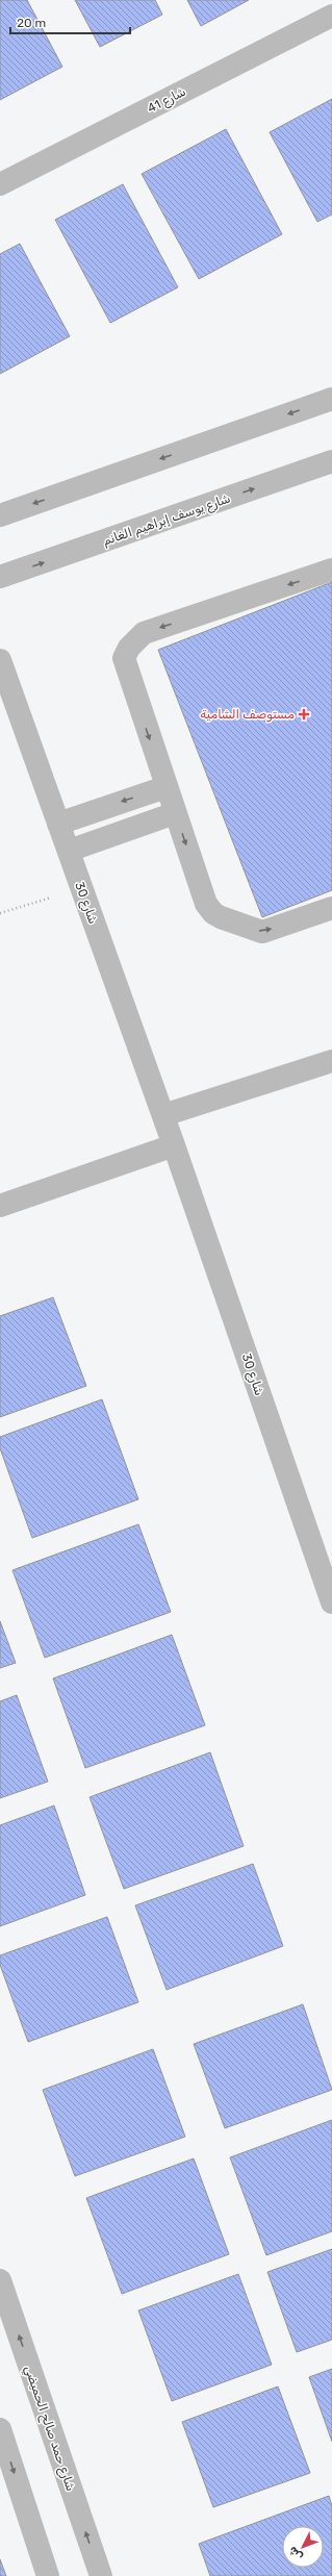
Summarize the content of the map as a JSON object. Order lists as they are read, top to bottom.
{
  "streets": {
    "street": [
      "شارع 41",
      "شارع يوسف إبراهيم الغانم",
      "شارع 30",
      "شارع حمد صالح الحميضي"
    ]
  },
  "places": {
    "health": ["مستوصف الشامية"]
  },
  "scale_bar": "20 m",
  "north": "bottom left"
}
